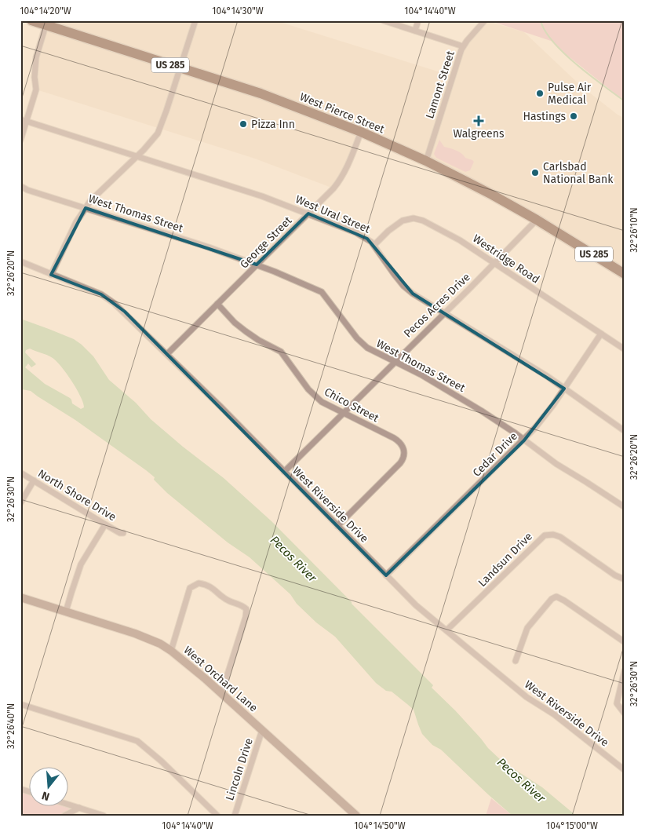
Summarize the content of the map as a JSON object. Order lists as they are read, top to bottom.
{
  "streets": {
    "highway": ["US 285", "West Pierce Street"],
    "street": [
      "Lamont Street",
      "West Thomas Street",
      "West Ural Street",
      "George Street",
      "Westridge Road",
      "Pecos Acres Drive",
      "Chico Street",
      "Cedar Drive",
      "North Shore Drive",
      "West Riverside Drive",
      "Landsun Drive",
      "West Orchard Lane",
      "Lincoln Drive"
    ]
  },
  "crossings": [
    ["Lamont Street", "West Pierce Street"],
    ["West Pierce Street", "George Street"],
    ["West Pierce Street", "Pecos Acres Drive"],
    ["West Thomas Street", "George Street"],
    ["West Thomas Street", "Pecos Acres Drive"],
    ["West Thomas Street", "Cedar Drive"],
    ["West Ural Street", "George Street"],
    ["West Ural Street", "Westridge Road"],
    ["West Ural Street", "Pecos Acres Drive"],
    ["West Ural Street", "Cedar Drive"],
    ["George Street", "Chico Street"],
    ["George Street", "West Riverside Drive"],
    ["Westridge Road", "Pecos Acres Drive"],
    ["Westridge Road", "Cedar Drive"],
    ["Pecos Acres Drive", "Chico Street"],
    ["Pecos Acres Drive", "West Riverside Drive"],
    ["Chico Street", "West Riverside Drive"],
    ["Cedar Drive", "West Riverside Drive"],
    ["West Riverside Drive", "Landsun Drive"],
    ["West Orchard Lane", "Lincoln Drive"]
  ],
  "water": ["Pecos River"],
  "places": {
    "other": [
      "Pulse Air Medical",
      "Hastings",
      "Pizza Inn",
      "Carlsbad National Bank"
    ],
    "health": ["Walgreens"]
  },
  "north": "bottom",
  "coordinates": [
    "104°14'20\"W",
    "104°14'30\"W",
    "104°14'40\"W",
    "32°26'10\"N",
    "32°26'20\"N",
    "32°26'30\"N",
    "32°26'40\"N",
    "104°14'50\"W",
    "104°15'00\"W"
  ]
}
